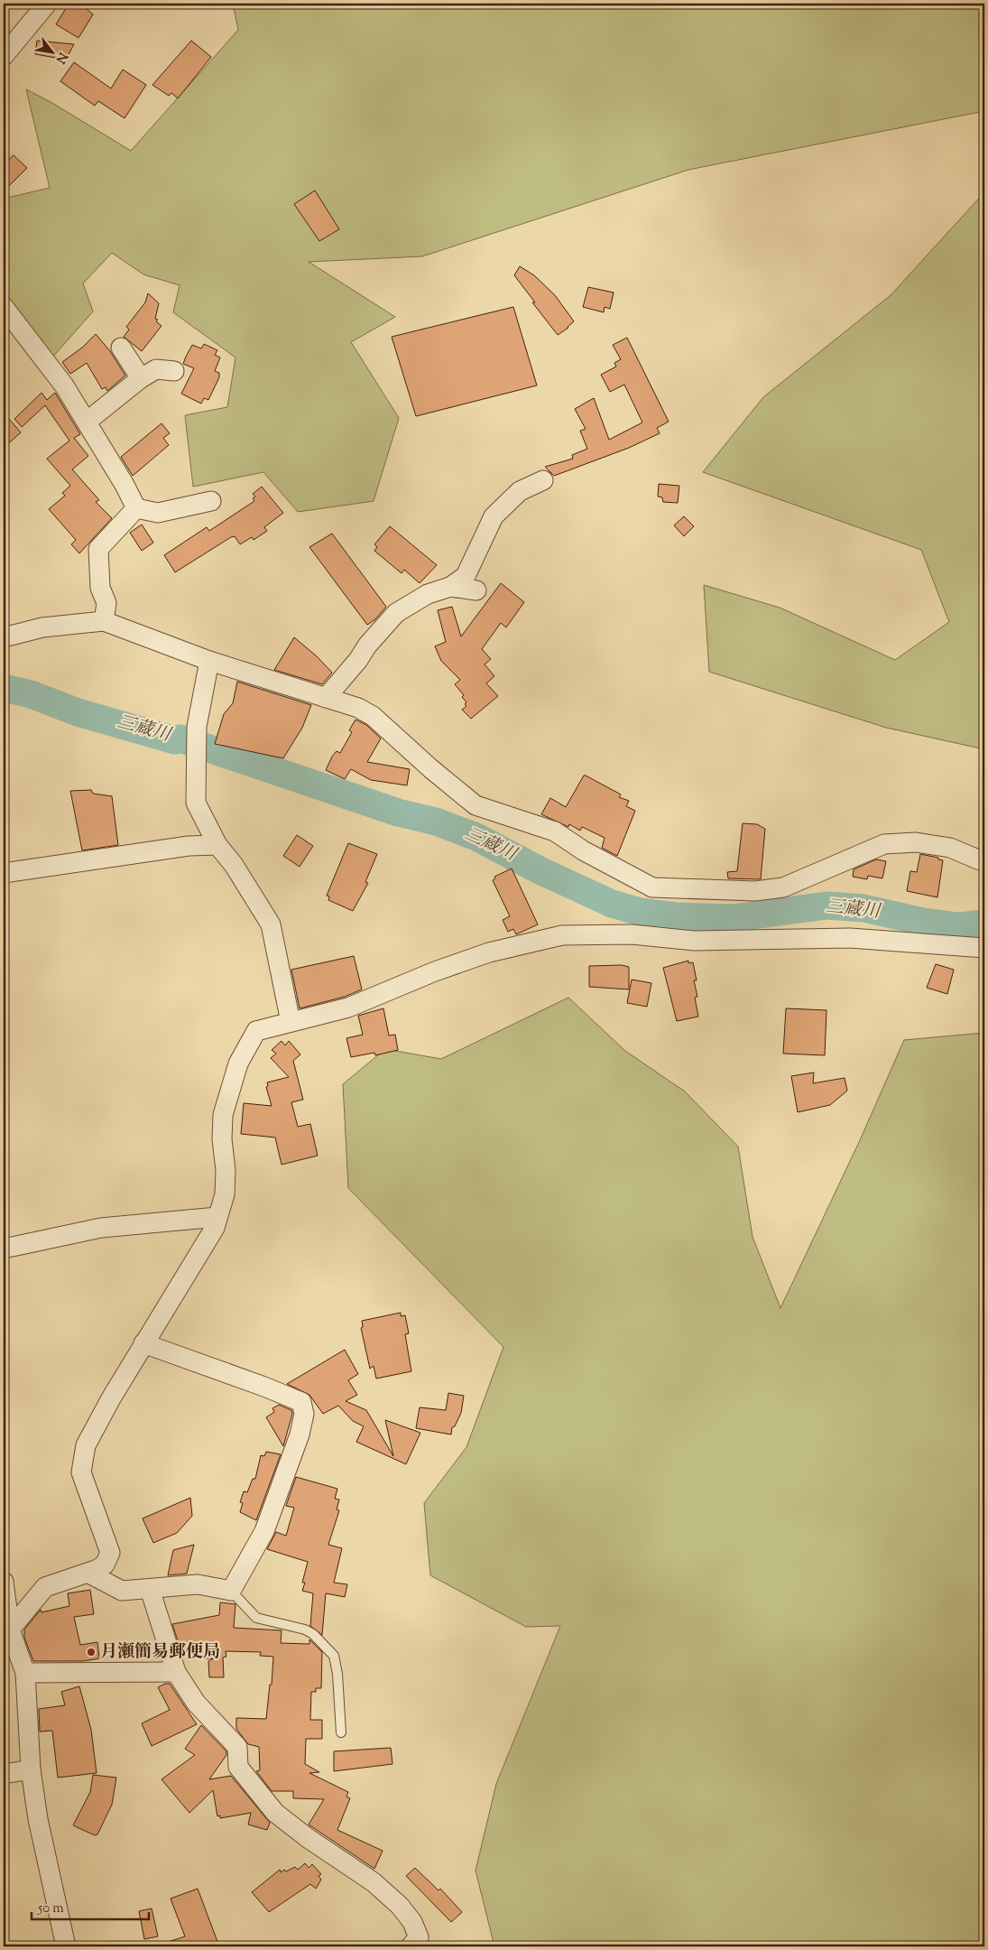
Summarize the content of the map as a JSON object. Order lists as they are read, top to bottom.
{
  "water": ["三蔵川"],
  "places": ["月瀬簡易郵便局"],
  "scale_bar": "50 m",
  "north": "bottom right"
}
